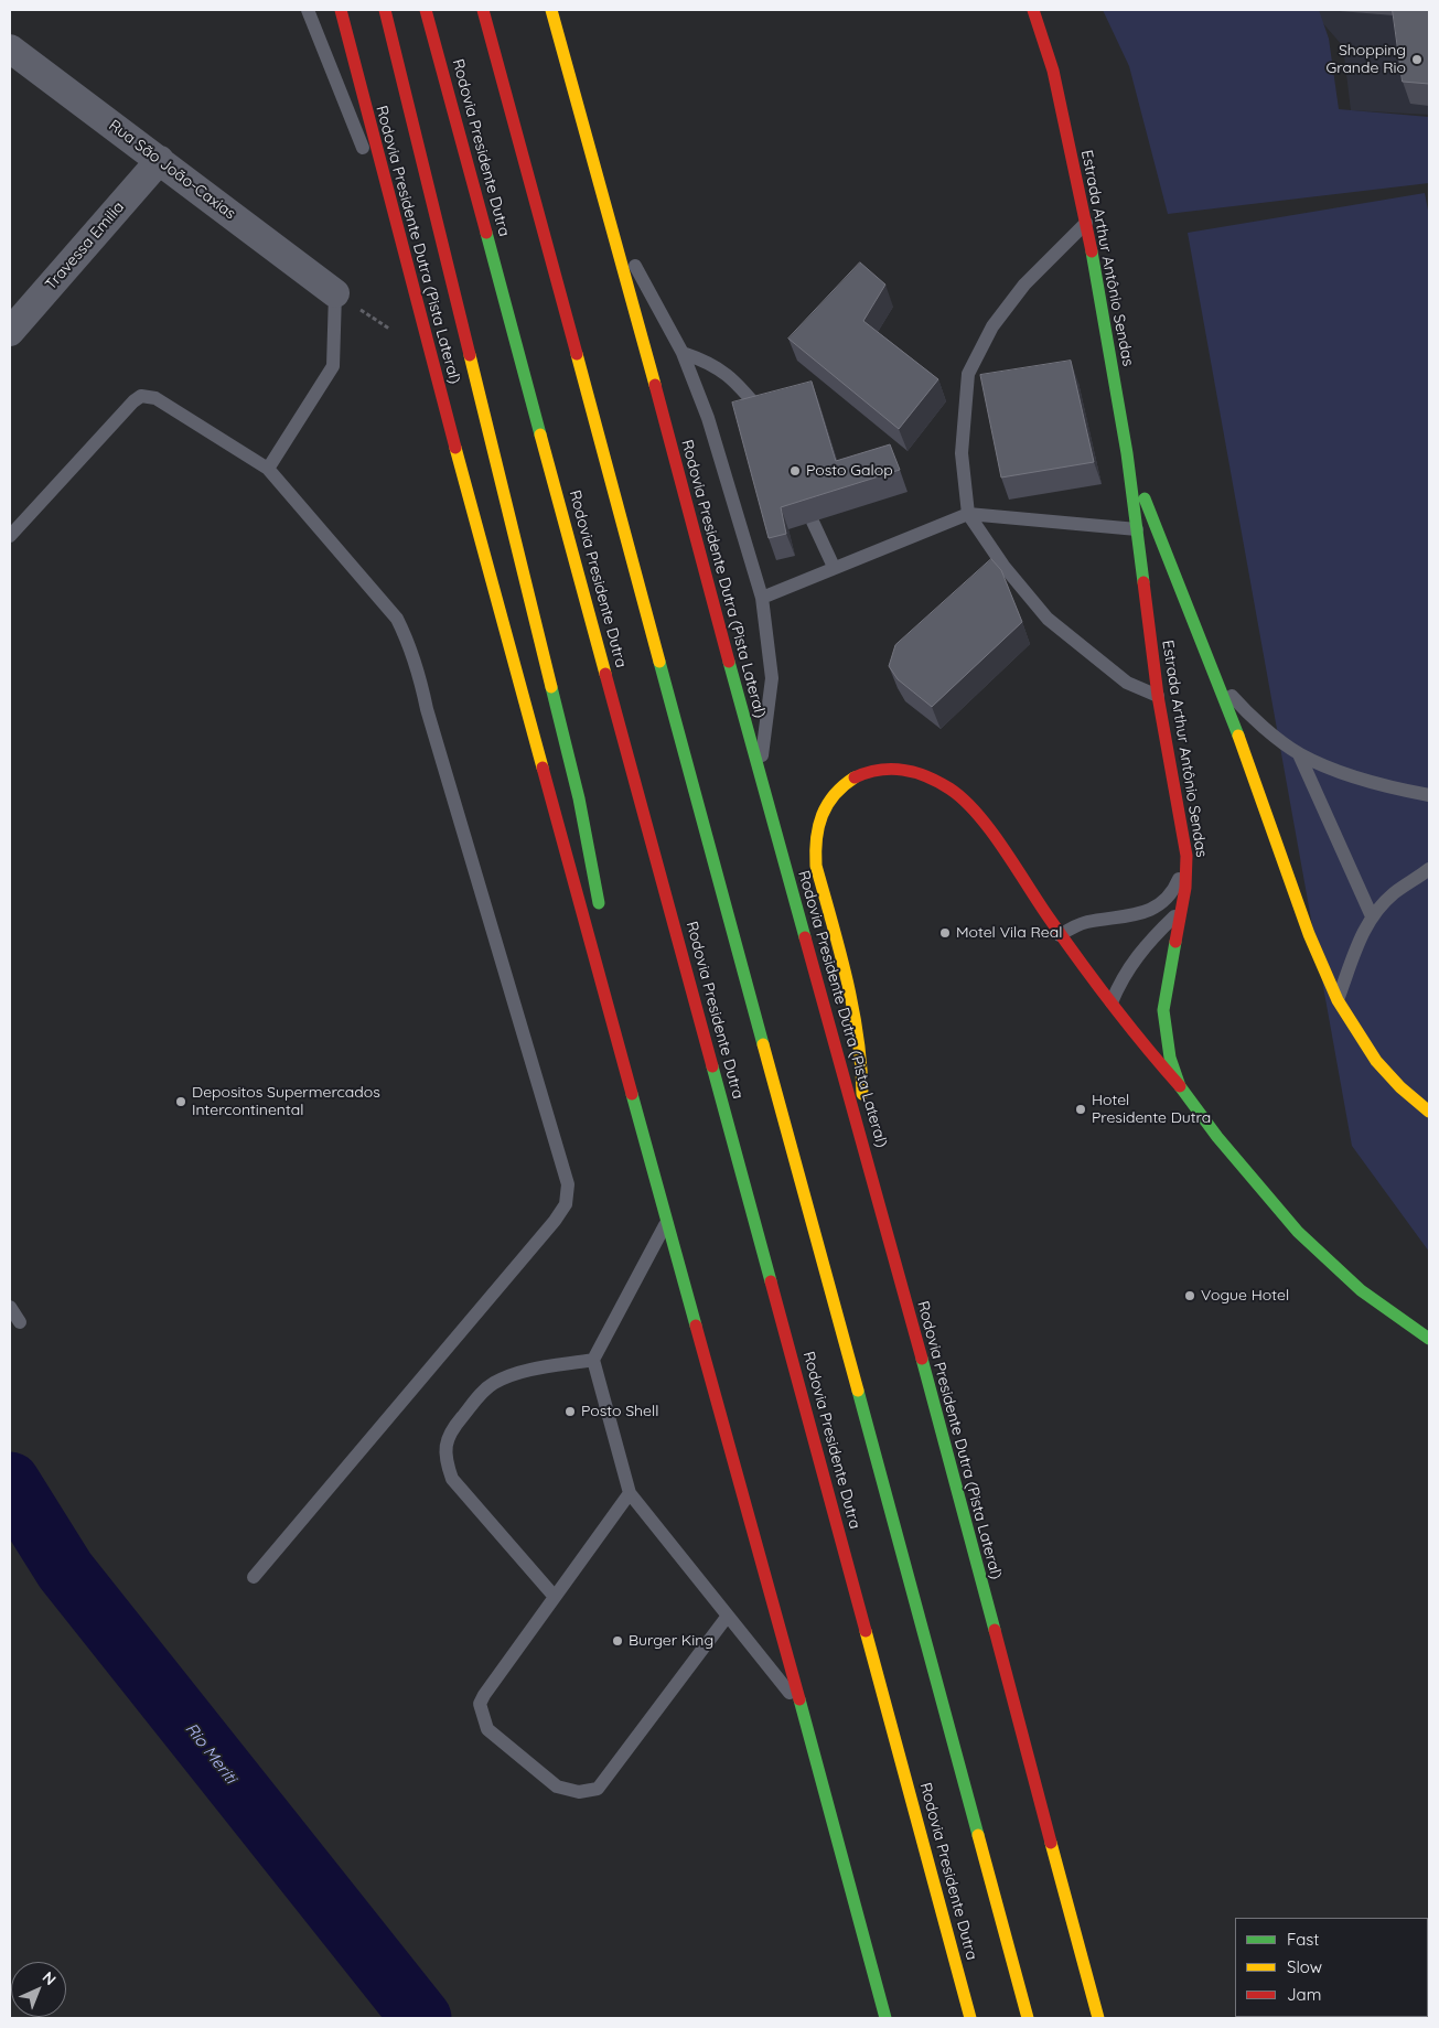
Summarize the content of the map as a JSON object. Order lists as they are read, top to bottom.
{
  "streets": {
    "main road": ["Rodovia Presidente Dutra", "Rodovia Presidente Dutra (Pista Lateral)", "Estrada Arthur Antônio Sendas"],
    "street": ["Rua São João-Caxias", "Travessa Emilia"]
  },
  "crossings": [
    ["Rua São João-Caxias", "Travessa Emilia"]
  ],
  "water": ["Rio Meriti"],
  "places": [
    "Shopping Grande Rio",
    "Posto Galop",
    "Motel Vila Real",
    "Depositos Supermercados Intercontinental",
    "Hotel Presidente Dutra",
    "Vogue Hotel",
    "Posto Shell",
    "Burger King"
  ],
  "legend": ["Fast", "Slow", "Jam"],
  "north": "top right"
}
